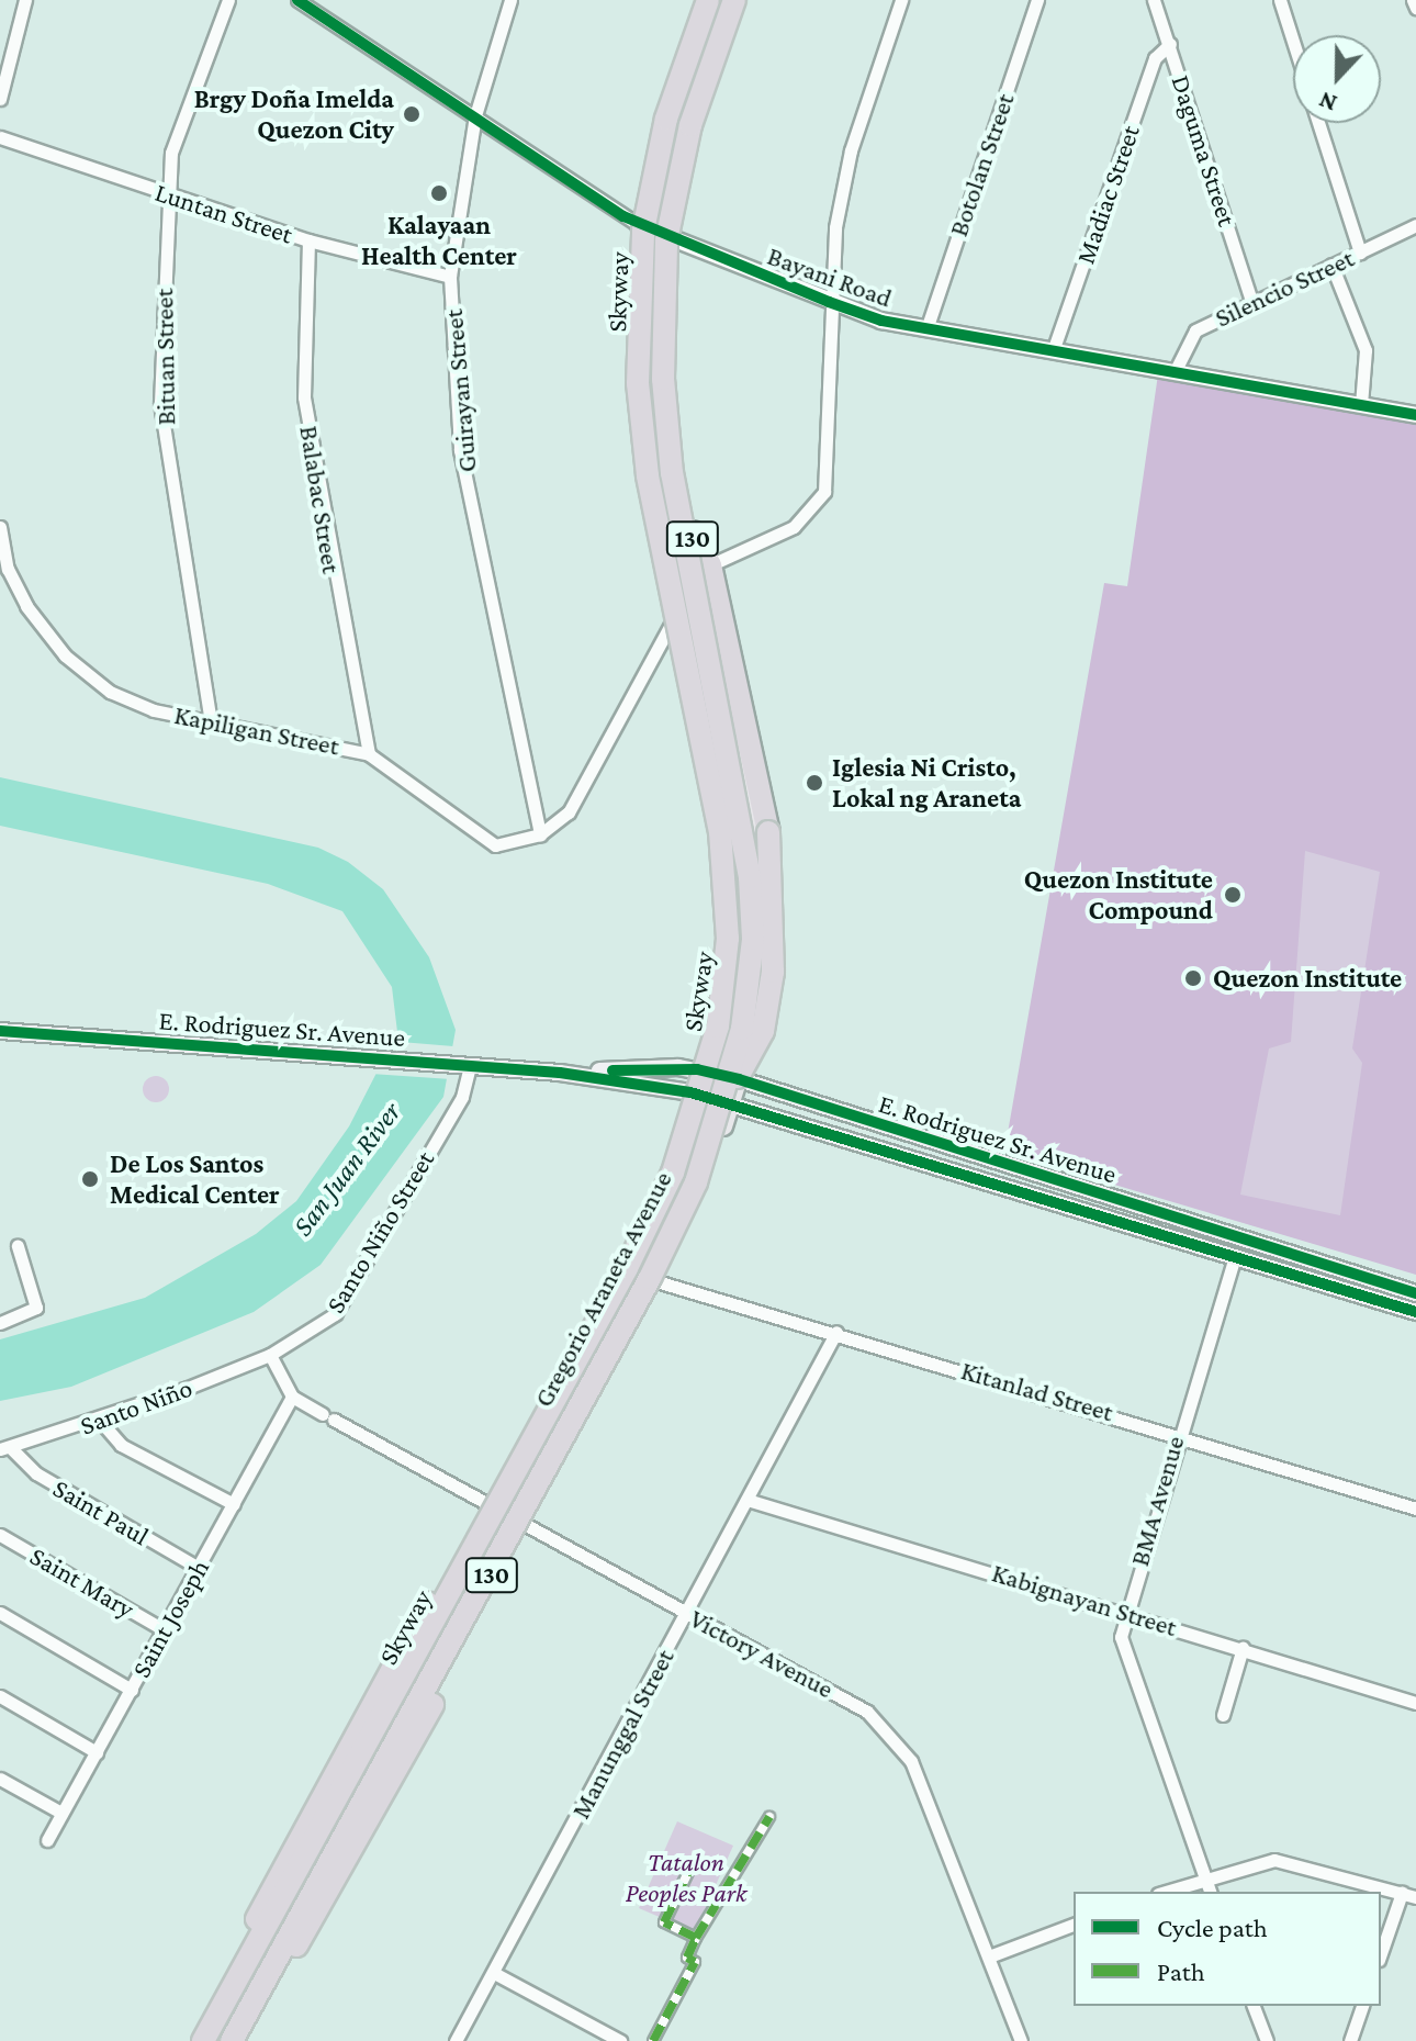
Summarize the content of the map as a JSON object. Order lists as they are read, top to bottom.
{
  "streets": {
    "highway": ["Skyway"],
    "main road": ["130", "E. Rodriguez Sr. Avenue", "Gregorio Araneta Avenue"],
    "street": [
      "Daguma Street",
      "Botolan Street",
      "Madiac Street",
      "Luntan Street",
      "Bayani Road",
      "Silencio Street",
      "Bituan Street",
      "Guirayan Street",
      "Balabac Street",
      "Kapiligan Street",
      "Santo Niño Street",
      "Kitanlad Street",
      "Santo Niño",
      "BMA Avenue",
      "Saint Paul",
      "Saint Mary",
      "Kabignayan Street",
      "Saint Joseph",
      "Victory Avenue",
      "Manunggal Street"
    ]
  },
  "crossings": [
    ["Daguma Street", "Madiac Street"],
    ["Daguma Street", "Silencio Street"],
    ["Botolan Street", "Bayani Road"],
    ["Madiac Street", "Bayani Road"],
    ["Luntan Street", "Bituan Street"],
    ["Luntan Street", "Guirayan Street"],
    ["Luntan Street", "Balabac Street"],
    ["Bayani Road", "Silencio Street"],
    ["Bayani Road", "Guirayan Street"],
    ["Bayani Road", "130"],
    ["Bayani Road", "Gregorio Araneta Avenue"],
    ["Skyway", "130"],
    ["Skyway", "Gregorio Araneta Avenue"],
    ["Skyway", "Victory Avenue"],
    ["Bituan Street", "Kapiligan Street"],
    ["Guirayan Street", "Kapiligan Street"],
    ["Balabac Street", "Kapiligan Street"],
    ["Kapiligan Street", "Gregorio Araneta Avenue"],
    ["E. Rodriguez Sr. Avenue", "Santo Niño Street"],
    ["E. Rodriguez Sr. Avenue", "Gregorio Araneta Avenue"],
    ["E. Rodriguez Sr. Avenue", "BMA Avenue"],
    ["Santo Niño Street", "Santo Niño"],
    ["Gregorio Araneta Avenue", "Kitanlad Street"],
    ["Gregorio Araneta Avenue", "Victory Avenue"],
    ["Kitanlad Street", "BMA Avenue"],
    ["Kitanlad Street", "Manunggal Street"],
    ["Santo Niño", "Saint Paul"],
    ["BMA Avenue", "Kabignayan Street"],
    ["Saint Paul", "Saint Joseph"],
    ["Saint Mary", "Saint Joseph"],
    ["Kabignayan Street", "Manunggal Street"],
    ["Saint Joseph", "Victory Avenue"],
    ["Victory Avenue", "Manunggal Street"]
  ],
  "water": ["San Juan River"],
  "parks": ["Tatalon Peoples Park"],
  "places": [
    "Brgy Doña Imelda Quezon City",
    "Kalayaan Health Center",
    "Iglesia Ni Cristo, Lokal ng Araneta",
    "Quezon Institute Compound",
    "Quezon Institute",
    "De Los Santos Medical Center"
  ],
  "legend": ["Cycle path", "Path"],
  "north": "bottom"
}
